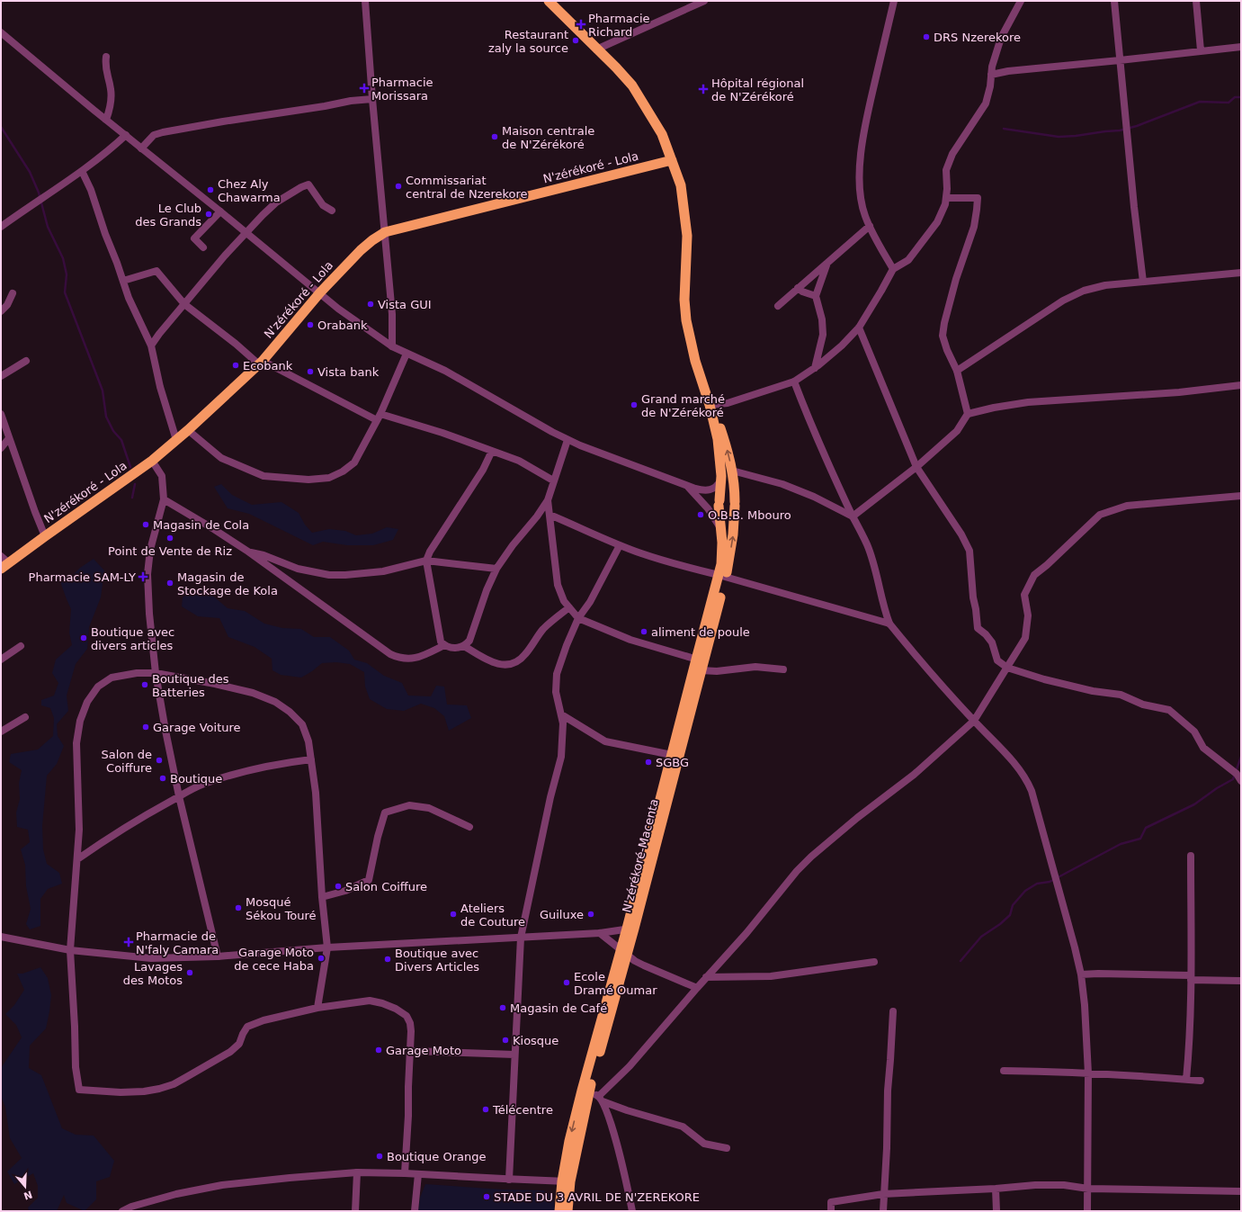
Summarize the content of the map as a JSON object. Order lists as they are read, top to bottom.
{
  "streets": {
    "highway": ["N'zérékoré - Lola"]
  },
  "places": {
    "health": [
      "Pharmacie Richard",
      "Pharmacie Morissara",
      "Hôpital régional de N'Zérékoré",
      "Pharmacie SAM-LY",
      "Pharmacie de N'faly Camara"
    ],
    "other": [
      "DRS Nzerekore",
      "Restaurant zaly la source",
      "Maison centrale de N'Zérékoré",
      "Commissariat central de Nzerekore",
      "Chez Aly Chawarma",
      "Le Club des Grands",
      "Vista GUI",
      "Orabank",
      "Ecobank",
      "Vista bank",
      "Grand marché de N'Zérékoré",
      "O.B.B. Mbouro",
      "Magasin de Cola",
      "Point de Vente de Riz",
      "Magasin de Stockage de Kola",
      "aliment de poule",
      "Boutique avec divers articles",
      "Boutique des Batteries",
      "Garage Voiture",
      "Salon de Coiffure",
      "SGBG",
      "Boutique",
      "Salon Coiffure",
      "Mosqué Sékou Touré",
      "Ateliers de Couture",
      "Guiluxe",
      "Garage Moto de cece Haba",
      "Boutique avec Divers Articles",
      "Lavages des Motos",
      "Ecole Dramé Oumar",
      "Magasin de Café",
      "Kiosque",
      "Garage Moto",
      "Télécentre",
      "Boutique Orange",
      "STADE DU 3 AVRIL DE N'ZEREKORE"
    ]
  },
  "north": "bottom"
}
